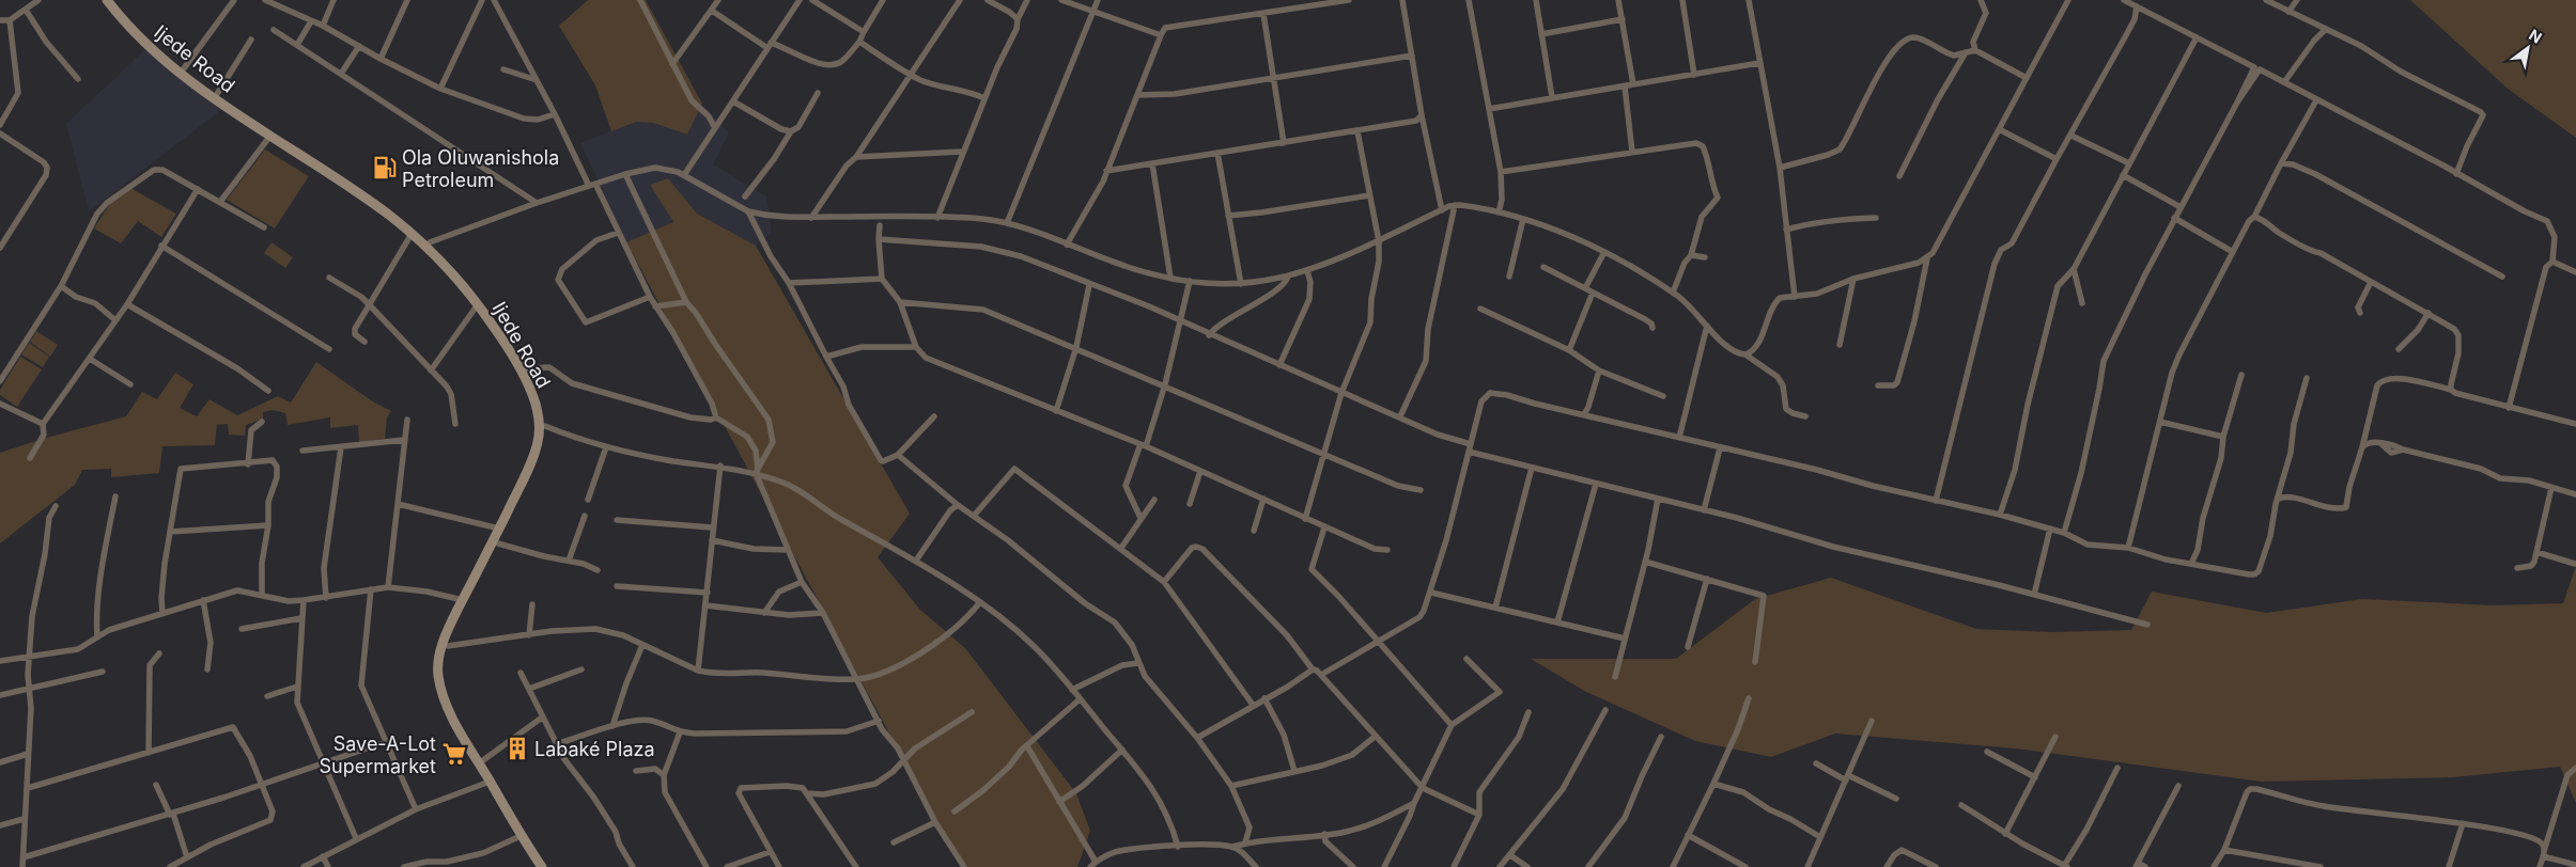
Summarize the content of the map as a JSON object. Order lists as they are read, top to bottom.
{
  "streets": {
    "main road": ["Ijede Road"]
  },
  "places": {
    "fuel station": ["Ola Oluwanishola Petroleum"],
    "building": ["Labaké Plaza"],
    "supermarket": ["Save-A-Lot Supermarket"]
  },
  "north": "top right"
}
